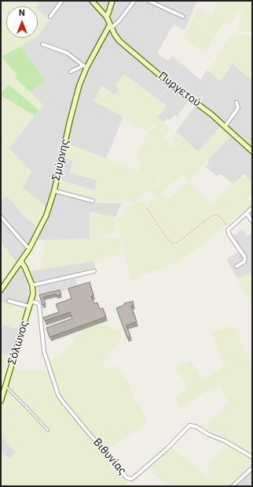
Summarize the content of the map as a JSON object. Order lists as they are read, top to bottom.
{
  "streets": {
    "street": [
      "Πυργετού",
      "Σμύρνης",
      "Σόλωνος",
      "Βιθυνίας"
    ]
  },
  "crossings": [
    ["Πυργετού", "Σμύρνης"],
    ["Σόλωνος", "Βιθυνίας"]
  ],
  "north": "top"
}
